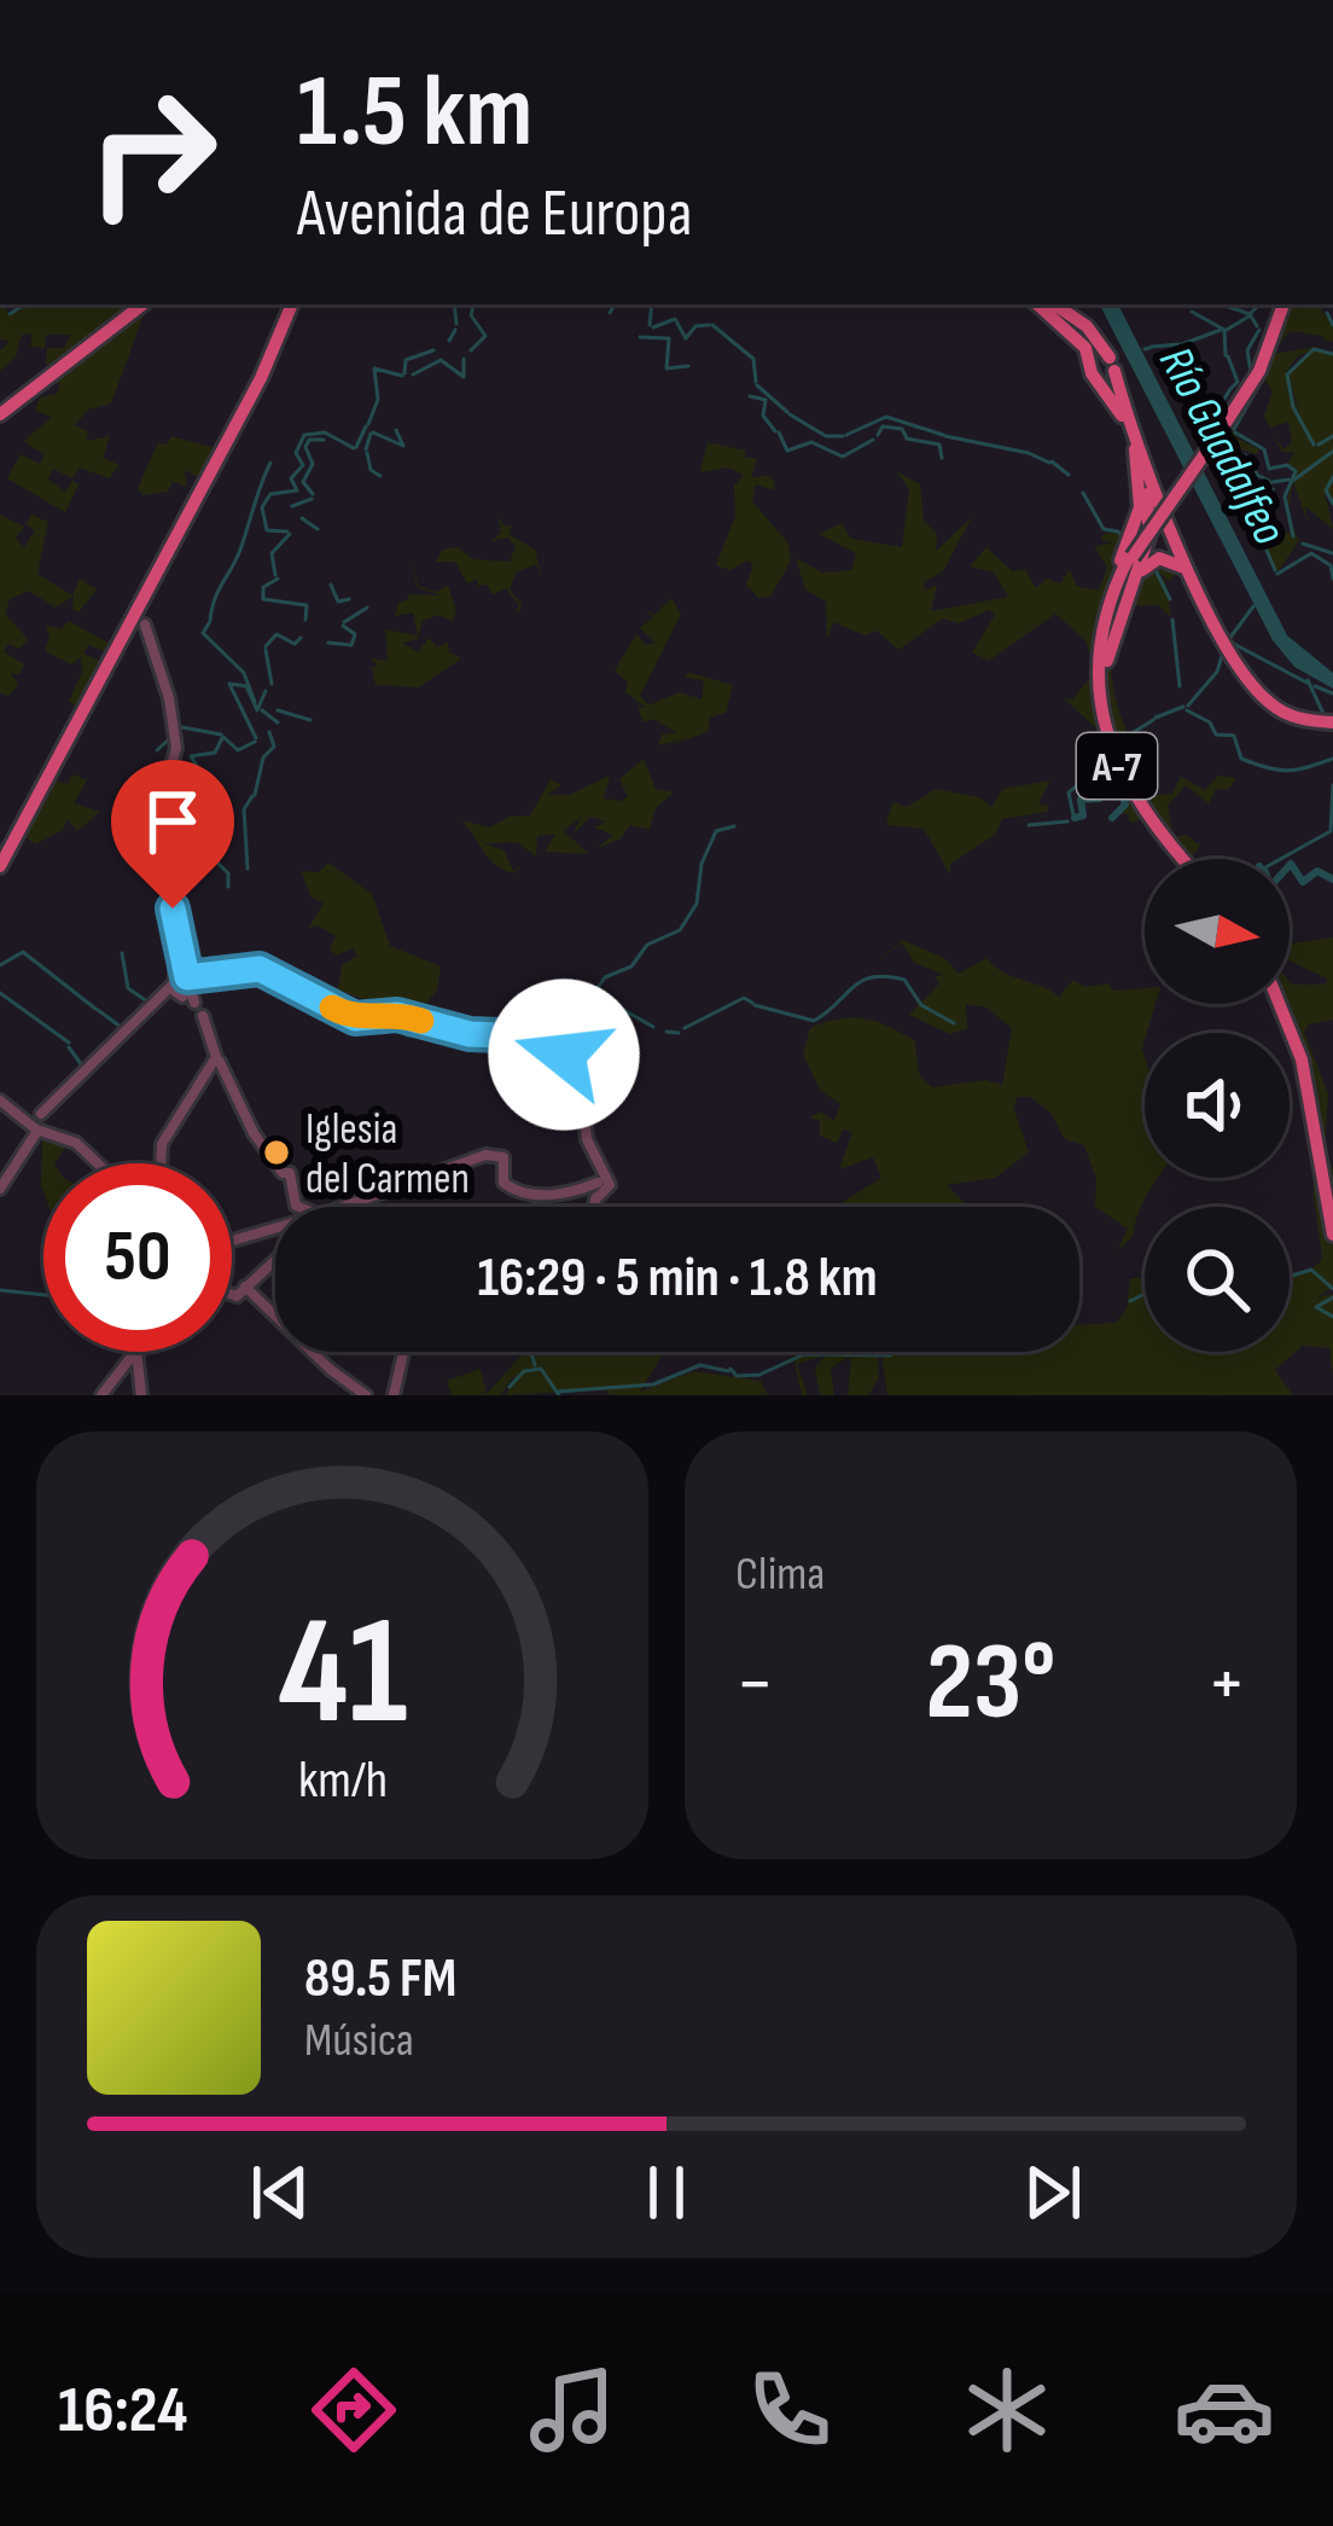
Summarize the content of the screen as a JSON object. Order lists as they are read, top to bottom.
{
  "streets": {
    "highway": ["A-7"]
  },
  "water": ["Río Guadalfeo"],
  "places": ["Iglesia del Carmen"],
  "north": "right",
  "page": {
    "turn": ["1.5 km", "Avenida de Europa"],
    "limit": "50",
    "trip": "16:29 · 5 min · 1.8 km",
    "tile": "Clima",
    "heat": ["−", "23°", "+"],
    "song": ["89.5 FM", "Música"],
    "tabs": "16:24",
    "gauge": ["41", "km/h"]
  }
}
